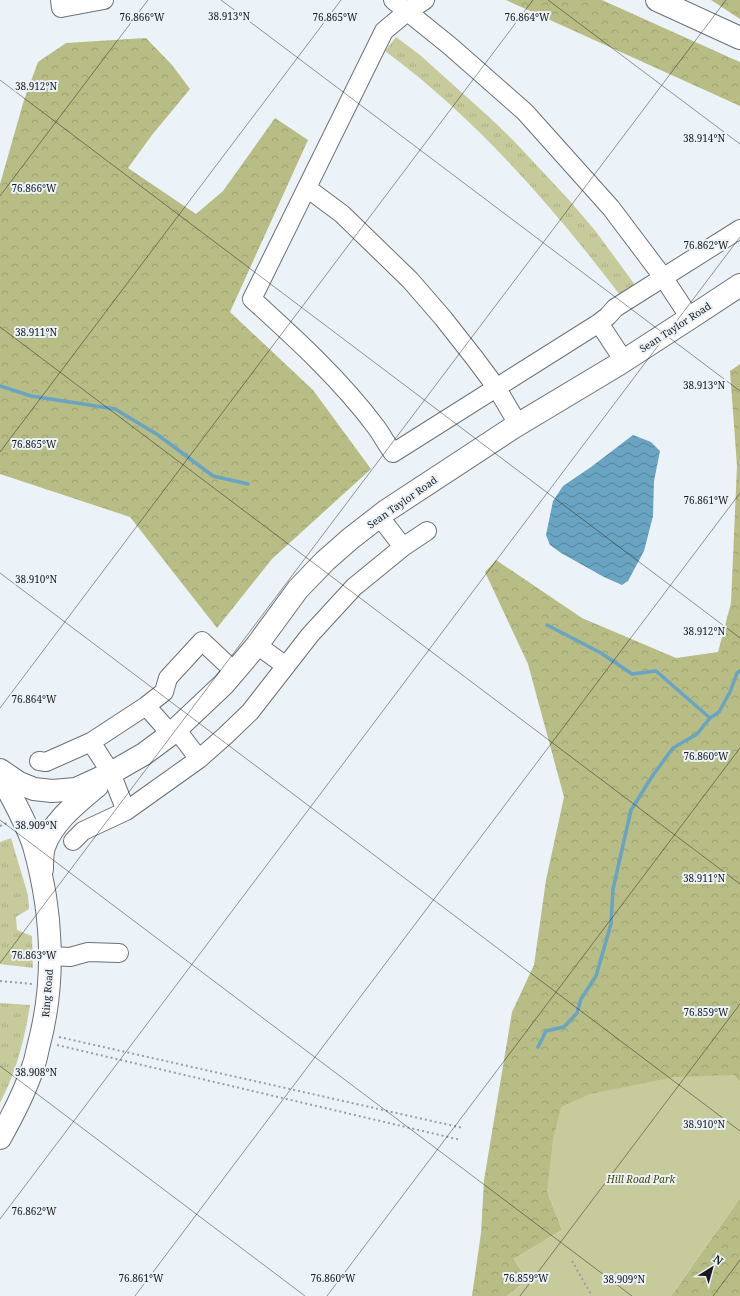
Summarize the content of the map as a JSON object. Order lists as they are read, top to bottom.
{
  "streets": {
    "main road": ["Sean Taylor Road", "Ring Road"]
  },
  "crossings": [
    ["Sean Taylor Road", "Ring Road"]
  ],
  "parks": ["Hill Road Park"],
  "north": "top right",
  "coordinates": [
    "38.913°N",
    "76.866°W",
    "76.865°W",
    "76.864°W",
    "38.912°N",
    "38.914°N",
    "76.862°W",
    "38.911°N",
    "76.861°W",
    "38.910°N",
    "76.860°W",
    "38.909°N",
    "76.863°W",
    "76.859°W",
    "38.908°N"
  ]
}
